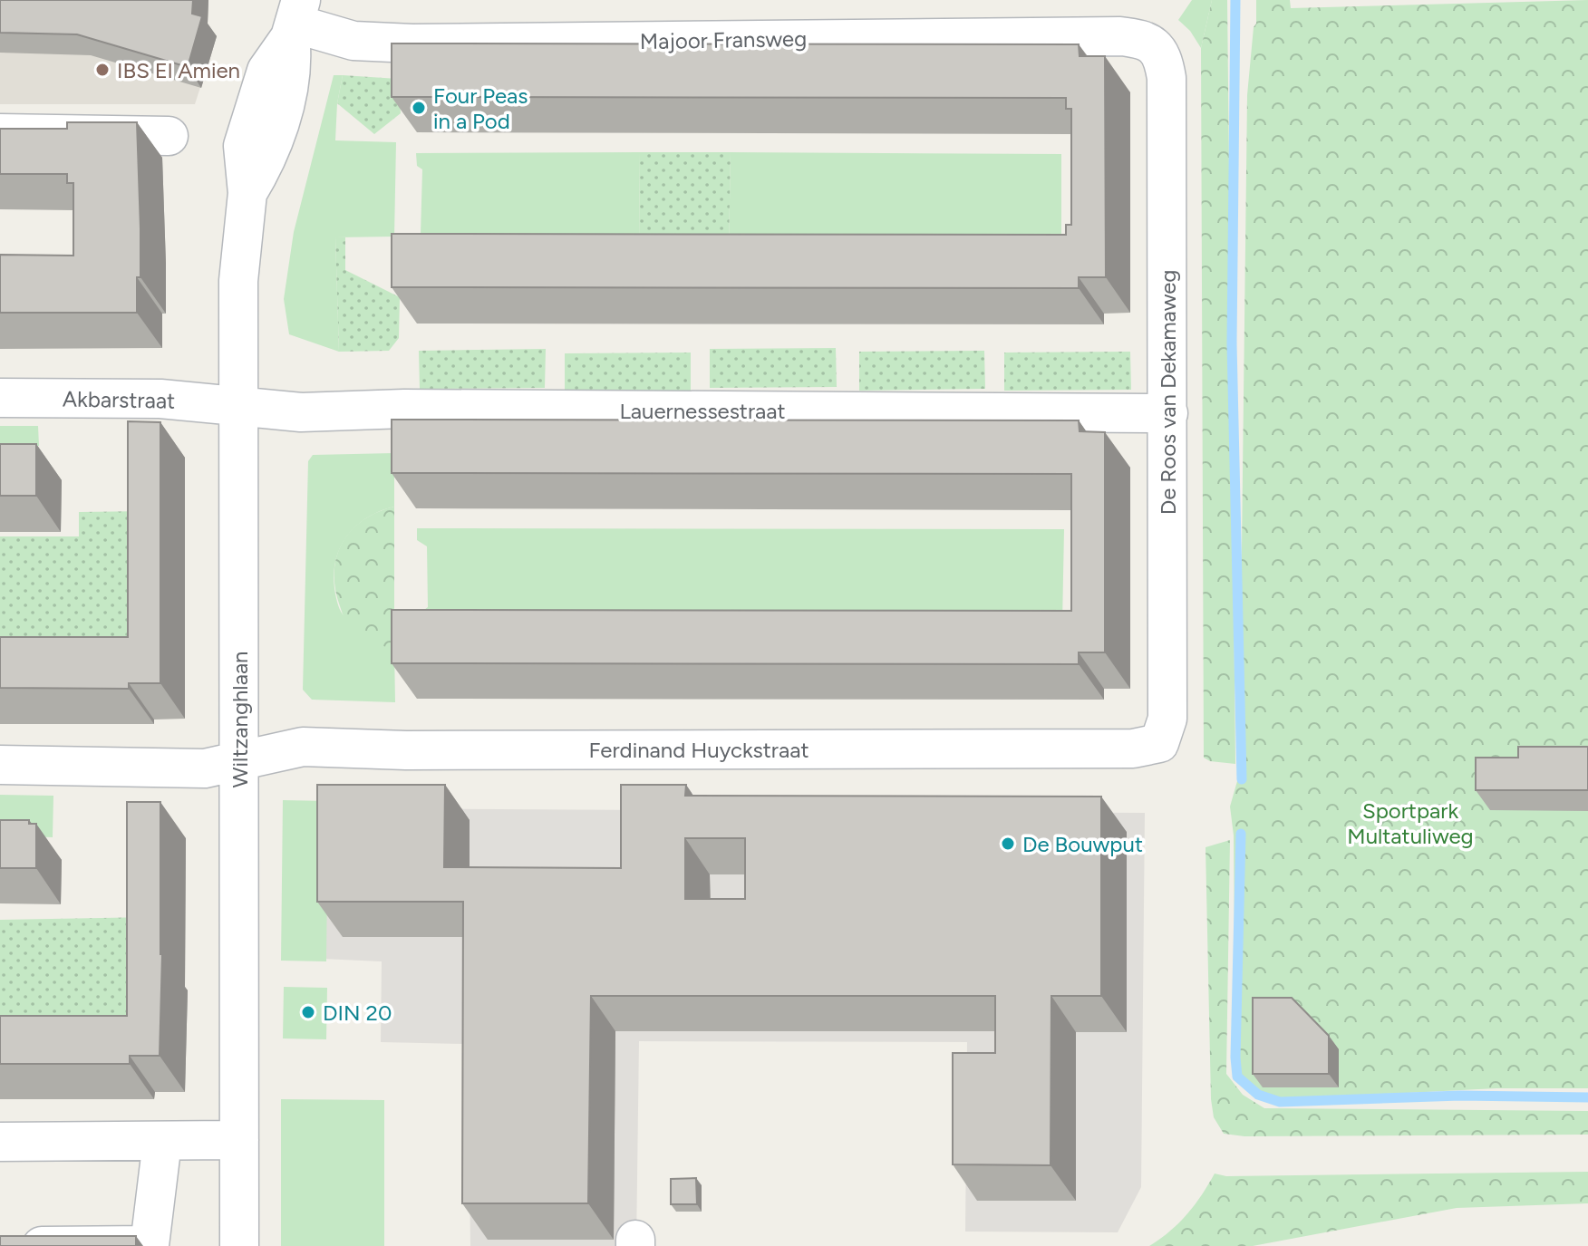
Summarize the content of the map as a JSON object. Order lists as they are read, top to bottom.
{
  "streets": {
    "street": [
      "Majoor Fransweg",
      "De Roos van Dekamaweg",
      "Akbarstraat",
      "Lauernessestraat",
      "Wiltzanghlaan",
      "Ferdinand Huyckstraat"
    ]
  },
  "crossings": [
    ["Majoor Fransweg", "De Roos van Dekamaweg"],
    ["Majoor Fransweg", "Wiltzanghlaan"],
    ["De Roos van Dekamaweg", "Lauernessestraat"],
    ["De Roos van Dekamaweg", "Ferdinand Huyckstraat"],
    ["Akbarstraat", "Lauernessestraat"],
    ["Akbarstraat", "Wiltzanghlaan"],
    ["Lauernessestraat", "Wiltzanghlaan"],
    ["Wiltzanghlaan", "Ferdinand Huyckstraat"]
  ],
  "parks": ["Sportpark Multatuliweg"],
  "places": [
    "IBS El Amien",
    "Four Peas in a Pod",
    "De Bouwput",
    "DIN 20"
  ]
}
